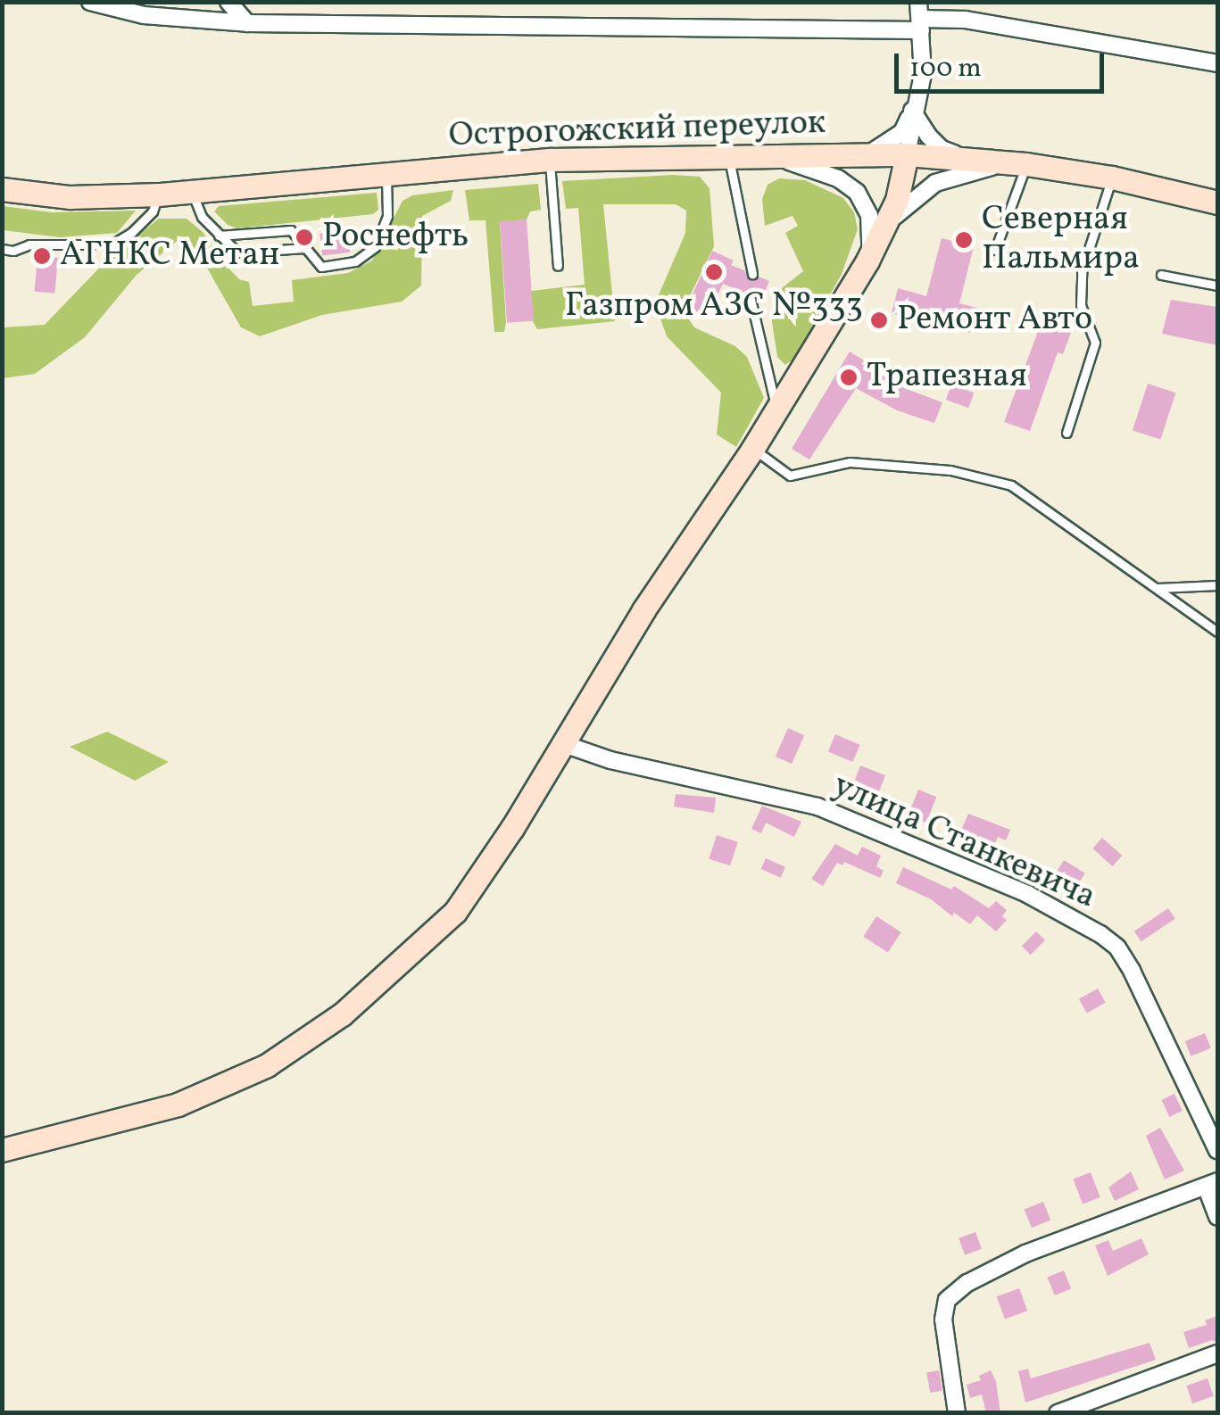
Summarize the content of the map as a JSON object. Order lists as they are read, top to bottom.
{
  "streets": {
    "main road": ["Острогожский переулок"],
    "street": ["улица Станкевича"]
  },
  "places": [
    "Роснефть",
    "Северная Пальмира",
    "АГНКС Метан",
    "Газпром АЗС №333",
    "Ремонт Авто",
    "Трапезная"
  ],
  "scale_bar": "100 m"
}
